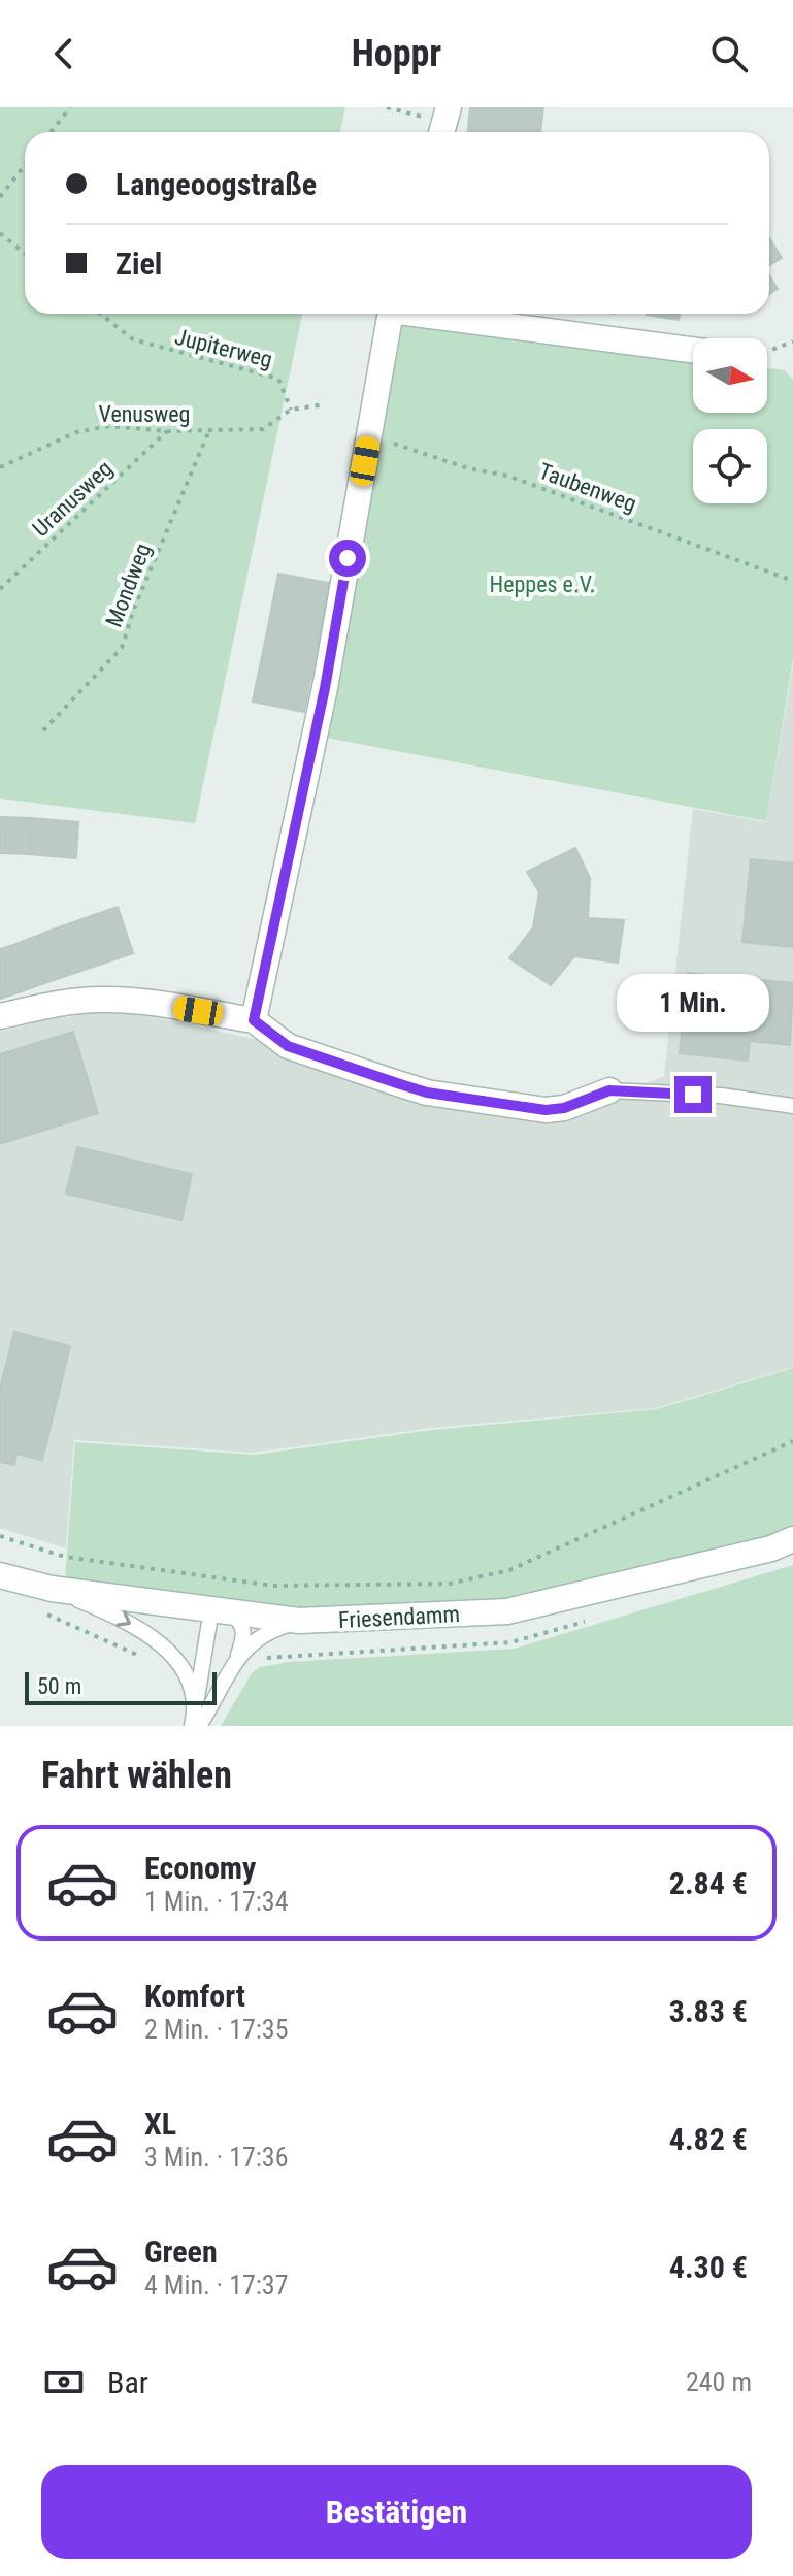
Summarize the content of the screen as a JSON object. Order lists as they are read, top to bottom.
{
  "streets": {
    "street": ["Friesendamm"],
    "path": [
      "Jupiterweg",
      "Venusweg",
      "Taubenweg",
      "Uranusweg",
      "Mondweg"
    ]
  },
  "crossings": [
    ["Jupiterweg", "Venusweg"],
    ["Venusweg", "Uranusweg"],
    ["Venusweg", "Mondweg"]
  ],
  "parks": ["Heppes e.V."],
  "scale_bar": "50 m",
  "north": "right",
  "page": {
    "header": "Hoppr",
    "banner": ["Langeoogstraße", "Ziel"],
    "bubble": "1 Min.",
    "scale": "50 m",
    "heading": "Fahrt wählen",
    "list": [
      {
        "name": "Economy",
        "note": "1 Min. · 17:34",
        "value": "2.84 €"
      },
      {
        "name": "Komfort",
        "note": "2 Min. · 17:35",
        "value": "3.83 €"
      },
      {
        "name": "XL",
        "note": "3 Min. · 17:36",
        "value": "4.82 €"
      },
      {
        "name": "Green",
        "note": "4 Min. · 17:37",
        "value": "4.30 €"
      }
    ],
    "pay": ["Bar", "240 m"],
    "buttons": "Bestätigen"
  }
}
